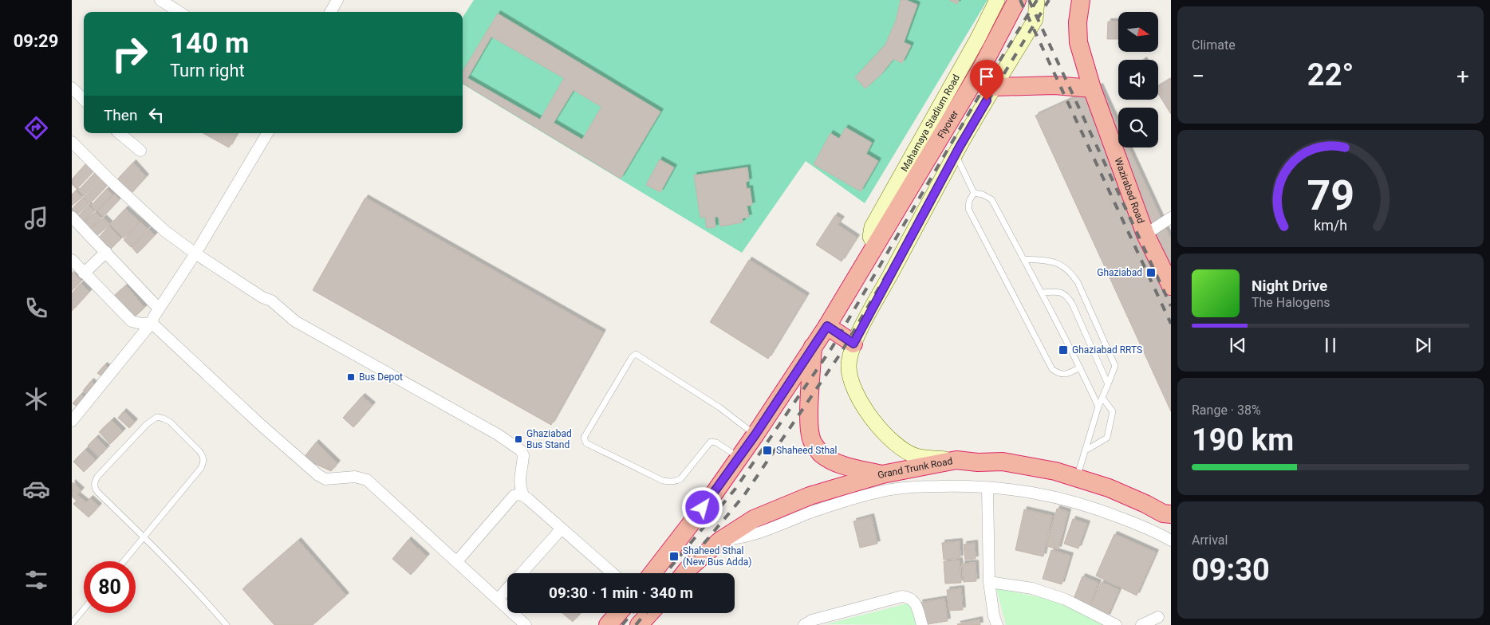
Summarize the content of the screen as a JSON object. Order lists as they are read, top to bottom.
{
  "streets": {
    "highway": ["Flyover", "Wazirabad Road", "Grand Trunk Road"],
    "main road": ["Mahamaya Stadium Road"]
  },
  "crossings": [
    ["Mahamaya Stadium Road", "Flyover"]
  ],
  "places": {
    "transit": [
      "Ghaziabad",
      "Ghaziabad RRTS",
      "Bus Depot",
      "Ghaziabad Bus Stand",
      "Shaheed Sthal",
      "Shaheed Sthal (New Bus Adda)"
    ]
  },
  "north": "right",
  "page": {
    "tabs": "09:29",
    "tile": [
      "Climate",
      ["Range · 38%", "190 km"],
      ["Arrival", "09:30"]
    ],
    "turn": ["140 m", "Turn right"],
    "heat": ["−", "22°", "+"],
    "then": "Then",
    "song": ["Night Drive", "The Halogens"],
    "limit": "80",
    "trip": "09:30 · 1 min · 340 m",
    "gauge": ["79", "km/h"]
  }
}
